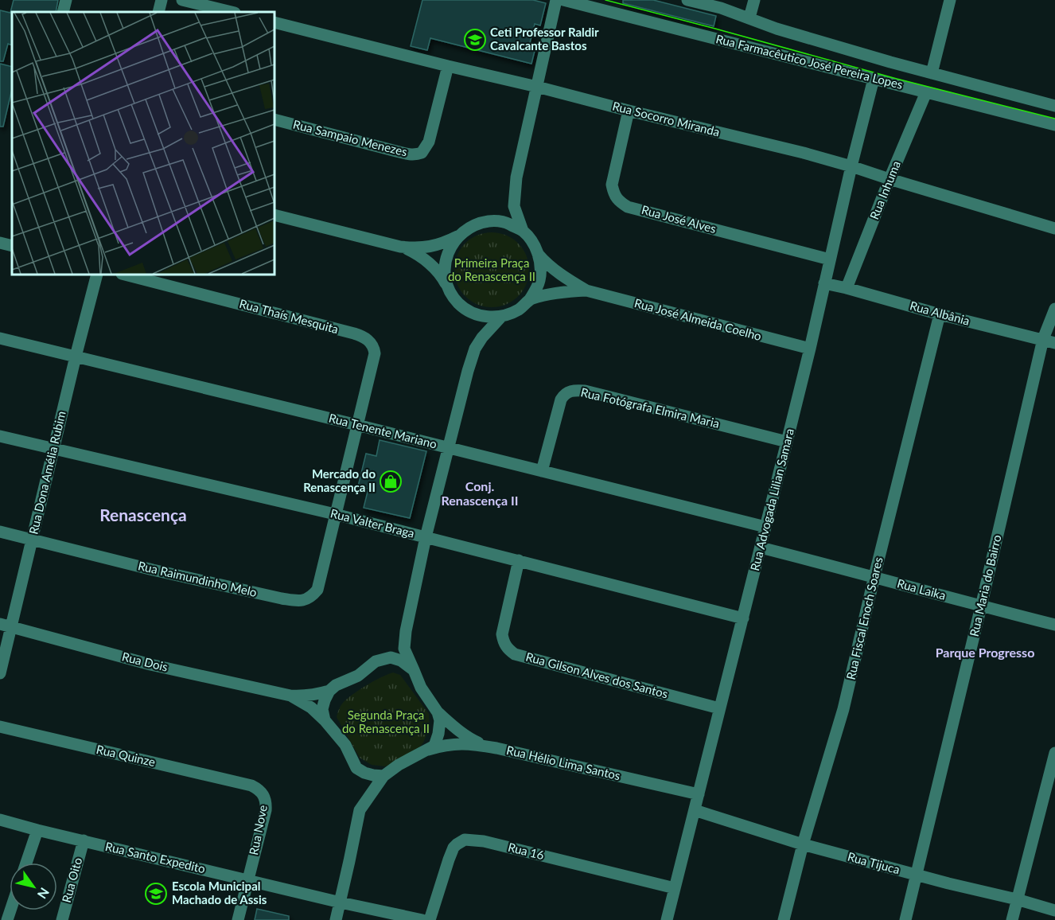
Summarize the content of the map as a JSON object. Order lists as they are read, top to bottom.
{
  "streets": {
    "street": [
      "Rua Farmacêutico José Pereira Lopes",
      "Rua Socorro Miranda",
      "Rua Sampaio Menezes",
      "Rua Inhuma",
      "Rua José Alves",
      "Rua Albânia",
      "Rua Thaís Mesquita",
      "Rua José Almeida Coelho",
      "Rua Fotógrafa Elmira Maria",
      "Rua Tenente Mariano",
      "Rua Dona Amélia Rubim",
      "Rua Advogada Lilian Samara",
      "Rua Valter Braga",
      "Rua Raimundinho Melo",
      "Rua Maria do Bairro",
      "Rua Laika",
      "Rua Fiscal Enoch Soares",
      "Rua Dois",
      "Rua Gilson Alves dos Santos",
      "Rua Quinze",
      "Rua Hélio Lima Santos",
      "Rua Nove",
      "Rua 16",
      "Rua Santo Expedito",
      "Rua Tijuca",
      "Rua Oito"
    ]
  },
  "crossings": [
    ["Rua Farmacêutico José Pereira Lopes", "Rua Inhuma"],
    ["Rua Farmacêutico José Pereira Lopes", "Rua Advogada Lilian Samara"],
    ["Rua Socorro Miranda", "Rua Sampaio Menezes"],
    ["Rua Socorro Miranda", "Rua Inhuma"],
    ["Rua Socorro Miranda", "Rua José Alves"],
    ["Rua Socorro Miranda", "Rua Advogada Lilian Samara"],
    ["Rua Inhuma", "Rua Albânia"],
    ["Rua José Alves", "Rua Advogada Lilian Samara"],
    ["Rua Albânia", "Rua Advogada Lilian Samara"],
    ["Rua Albânia", "Rua Maria do Bairro"],
    ["Rua Albânia", "Rua Fiscal Enoch Soares"],
    ["Rua Thaís Mesquita", "Rua Tenente Mariano"],
    ["Rua José Almeida Coelho", "Rua Advogada Lilian Samara"],
    ["Rua Fotógrafa Elmira Maria", "Rua Tenente Mariano"],
    ["Rua Fotógrafa Elmira Maria", "Rua Advogada Lilian Samara"],
    ["Rua Tenente Mariano", "Rua Dona Amélia Rubim"],
    ["Rua Tenente Mariano", "Rua Advogada Lilian Samara"],
    ["Rua Dona Amélia Rubim", "Rua Valter Braga"],
    ["Rua Dona Amélia Rubim", "Rua Raimundinho Melo"],
    ["Rua Dona Amélia Rubim", "Rua Dois"],
    ["Rua Advogada Lilian Samara", "Rua Valter Braga"],
    ["Rua Advogada Lilian Samara", "Rua Laika"],
    ["Rua Advogada Lilian Samara", "Rua Gilson Alves dos Santos"],
    ["Rua Advogada Lilian Samara", "Rua Hélio Lima Santos"],
    ["Rua Advogada Lilian Samara", "Rua 16"],
    ["Rua Advogada Lilian Samara", "Rua Tijuca"],
    ["Rua Valter Braga", "Rua Raimundinho Melo"],
    ["Rua Valter Braga", "Rua Gilson Alves dos Santos"],
    ["Rua Maria do Bairro", "Rua Laika"],
    ["Rua Maria do Bairro", "Rua Tijuca"],
    ["Rua Laika", "Rua Fiscal Enoch Soares"],
    ["Rua Fiscal Enoch Soares", "Rua Tijuca"],
    ["Rua Quinze", "Rua Nove"],
    ["Rua Nove", "Rua Santo Expedito"],
    ["Rua Santo Expedito", "Rua Oito"]
  ],
  "districts": ["Conj. Renascença II", "Renascença", "Parque Progresso"],
  "parks": ["Primeira Praça do Renascença II", "Segunda Praça do Renascença II"],
  "places": {
    "school or university": ["Ceti Professor Raldir Cavalcante Bastos", "Escola Municipal Machado de Assis"],
    "shop": ["Mercado do Renascença II"]
  },
  "north": "bottom right"
}
